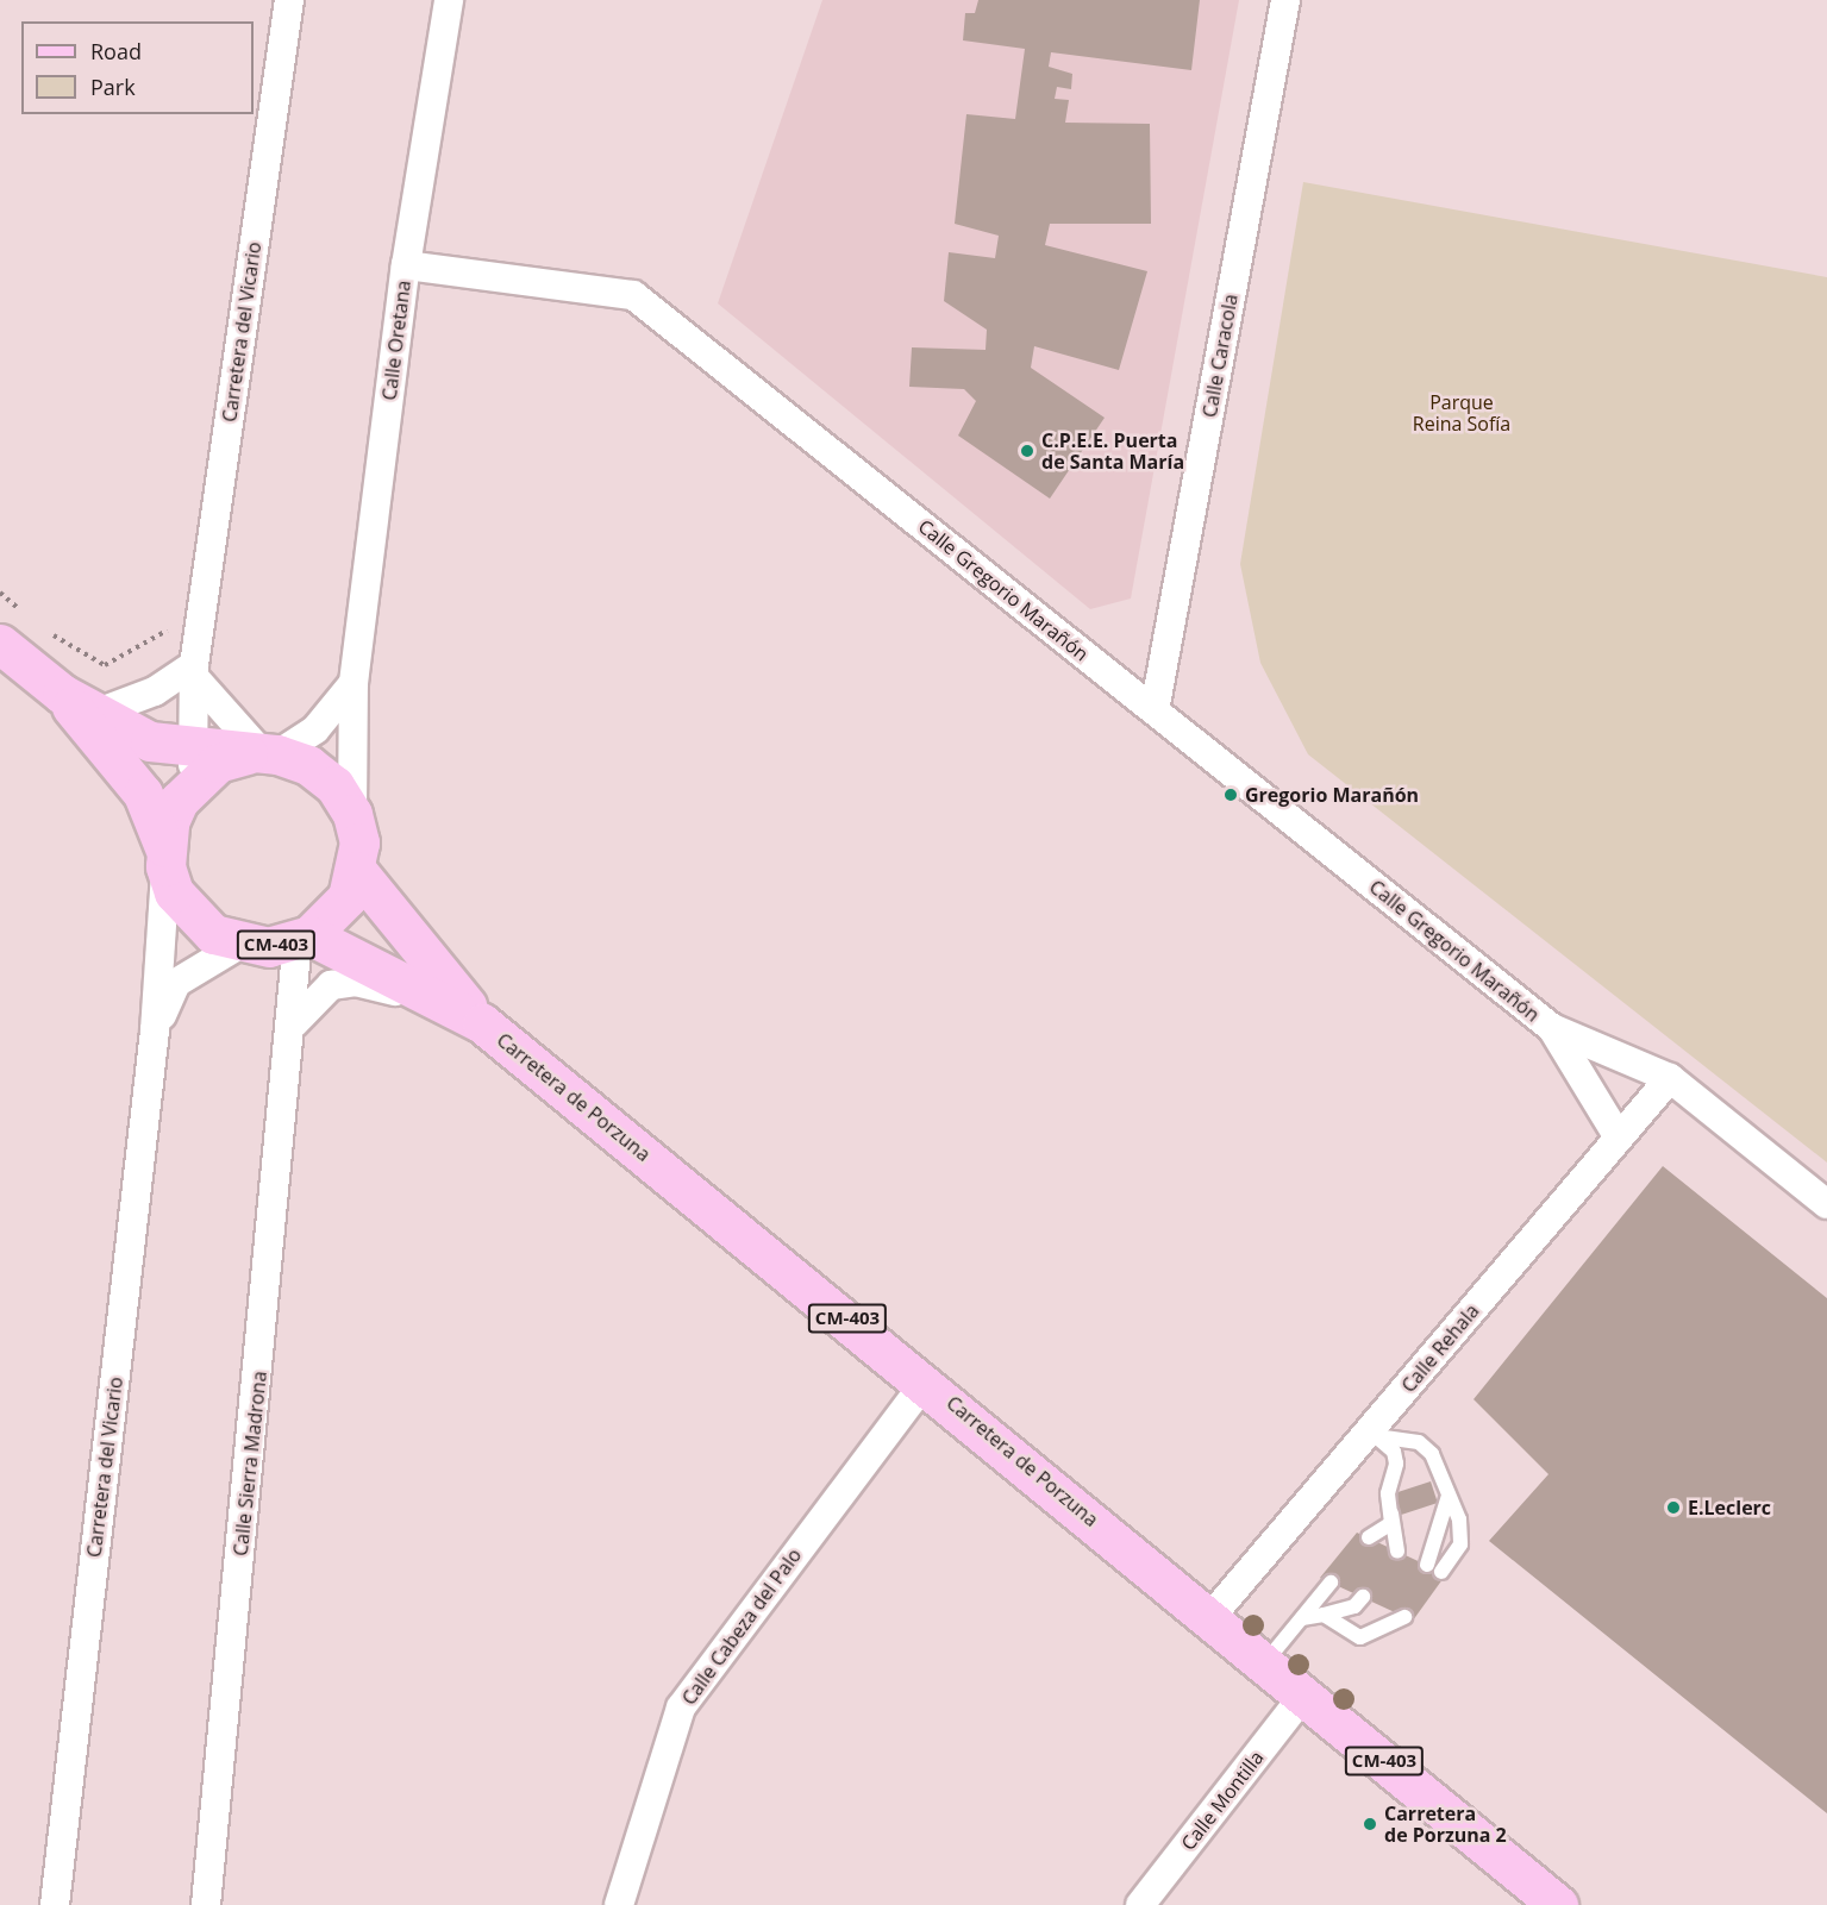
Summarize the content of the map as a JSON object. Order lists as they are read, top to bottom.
{
  "streets": {
    "main road": ["CM-403", "Carretera de Porzuna"],
    "street": [
      "Carretera del Vicario",
      "Calle Oretana",
      "Calle Caracola",
      "Calle Gregorio Marañón",
      "Calle Rehala",
      "Calle Sierra Madrona",
      "Calle Cabeza del Palo",
      "Calle Montilla"
    ]
  },
  "crossings": [
    ["Carretera del Vicario", "Calle Oretana"],
    ["Carretera del Vicario", "CM-403"],
    ["Carretera del Vicario", "Carretera de Porzuna"],
    ["Carretera del Vicario", "Calle Sierra Madrona"],
    ["Calle Oretana", "Calle Gregorio Marañón"],
    ["Calle Oretana", "CM-403"],
    ["Calle Oretana", "Carretera de Porzuna"],
    ["Calle Oretana", "Calle Sierra Madrona"],
    ["Calle Caracola", "Calle Gregorio Marañón"],
    ["Calle Gregorio Marañón", "Calle Rehala"],
    ["CM-403", "Carretera de Porzuna"],
    ["CM-403", "Calle Sierra Madrona"],
    ["Carretera de Porzuna", "Calle Rehala"],
    ["Carretera de Porzuna", "Calle Sierra Madrona"],
    ["Carretera de Porzuna", "Calle Cabeza del Palo"],
    ["Carretera de Porzuna", "Calle Montilla"]
  ],
  "parks": ["Parque Reina Sofía"],
  "places": [
    "C.P.E.E. Puerta de Santa María",
    "Gregorio Marañón",
    "E.Leclerc",
    "Carretera de Porzuna 2"
  ],
  "legend": ["Road", "Park"]
}
